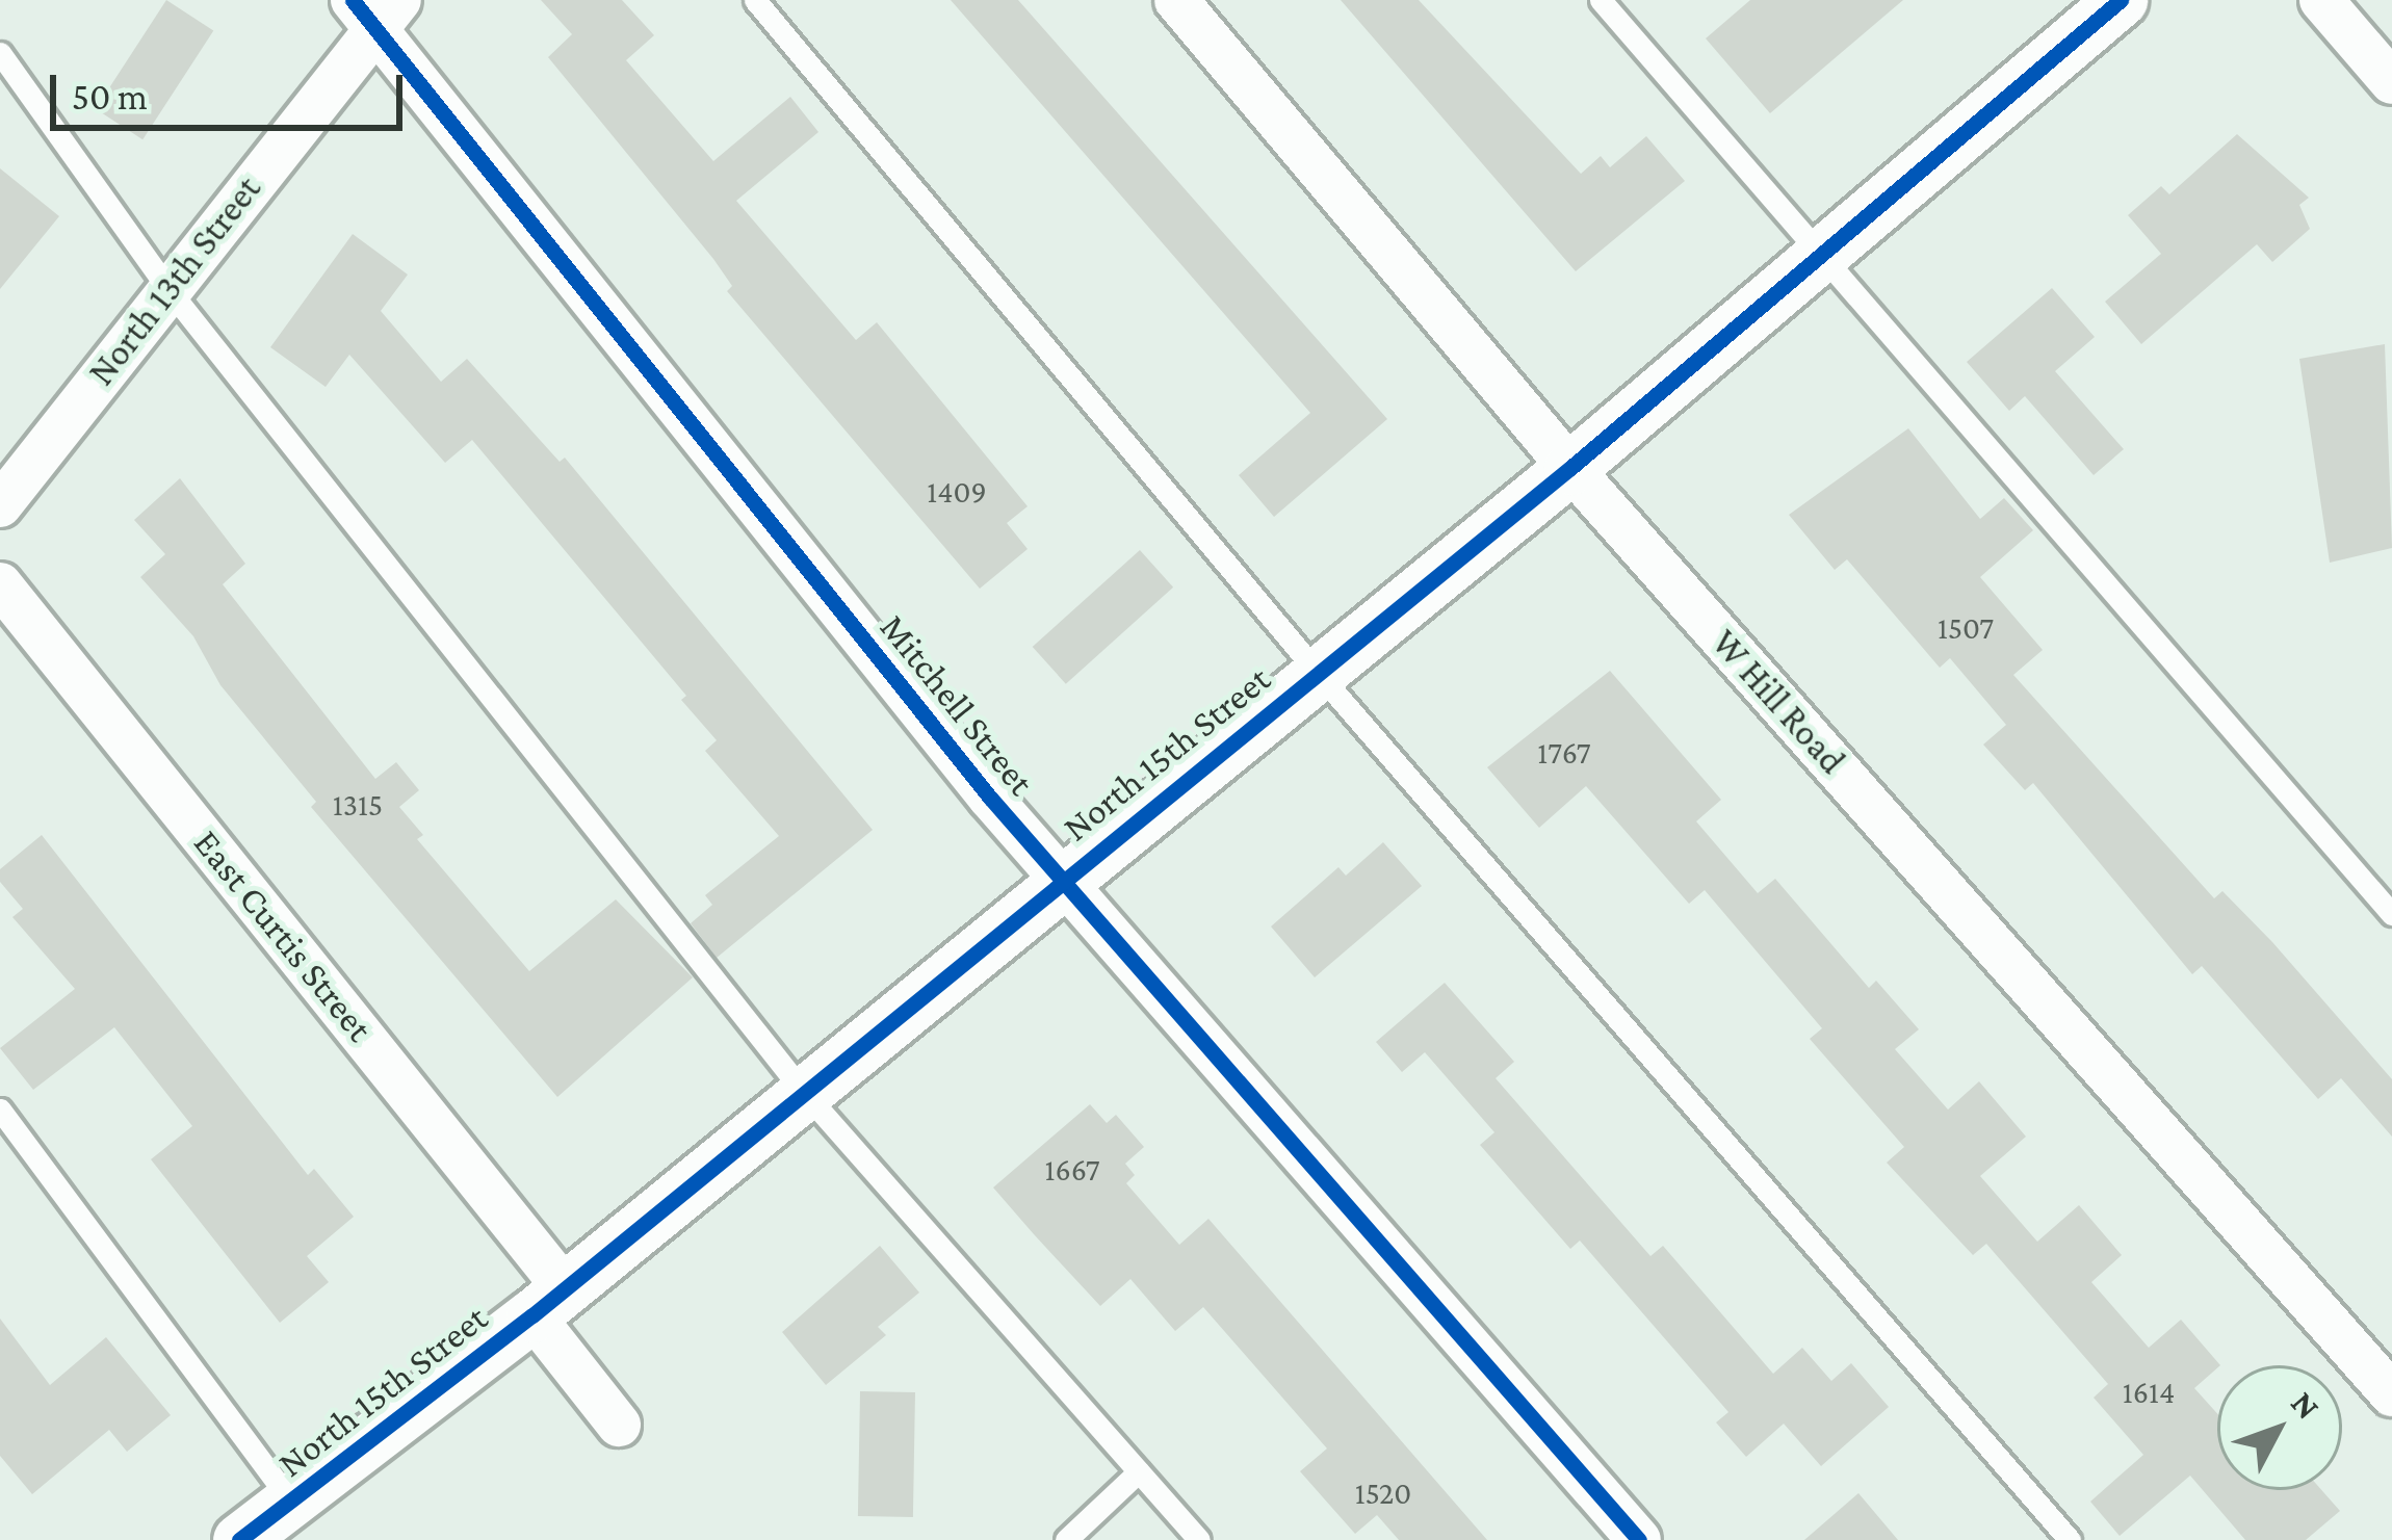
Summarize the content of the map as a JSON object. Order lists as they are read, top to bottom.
{
  "streets": {
    "street": [
      "North 13th Street",
      "W Hill Road",
      "Mitchell Street",
      "North 15th Street",
      "East Curtis Street"
    ]
  },
  "crossings": [
    ["North 13th Street", "Mitchell Street"],
    ["W Hill Road", "North 15th Street"],
    ["Mitchell Street", "North 15th Street"],
    ["North 15th Street", "East Curtis Street"]
  ],
  "house_numbers": [
    "1409",
    "1507",
    "1767",
    "1315",
    "1667",
    "1614",
    "1520"
  ],
  "scale_bar": "50 m",
  "north": "top right"
}
